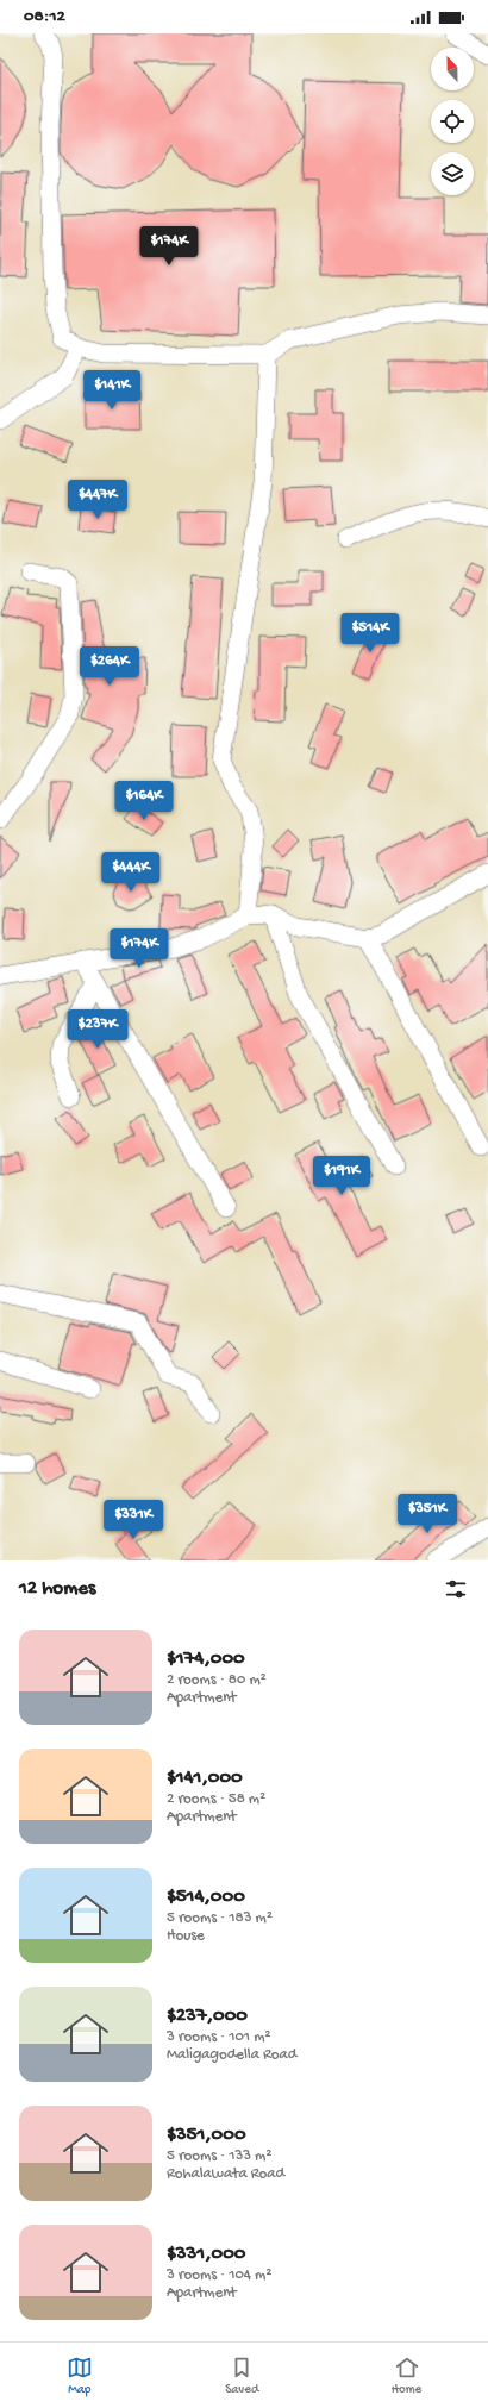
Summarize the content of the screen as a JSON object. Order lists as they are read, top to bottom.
{
  "north": "top",
  "page": {
    "status": "08:12",
    "price": [
      "$174K",
      "$141K",
      "$447K",
      "$514K",
      "$264K",
      "$164K",
      "$444K",
      "$174K",
      "$237K",
      "$191K",
      "$351K",
      "$331K"
    ],
    "heading": "12 homes",
    "list": [
      {
        "name": "$174,000",
        "note": "2 rooms · 80 m² · Apartment"
      },
      {
        "name": "$141,000",
        "note": "2 rooms · 58 m² · Apartment"
      },
      {
        "name": "$514,000",
        "note": "5 rooms · 183 m² · House"
      },
      {
        "name": "$237,000",
        "note": "3 rooms · 101 m² · Maligagodella Road"
      },
      {
        "name": "$351,000",
        "note": "5 rooms · 133 m² · Rohalawata Road"
      },
      {
        "name": "$331,000",
        "note": "3 rooms · 104 m² · Apartment"
      }
    ],
    "tabs": ["Map", "Saved", "Home"]
  }
}
